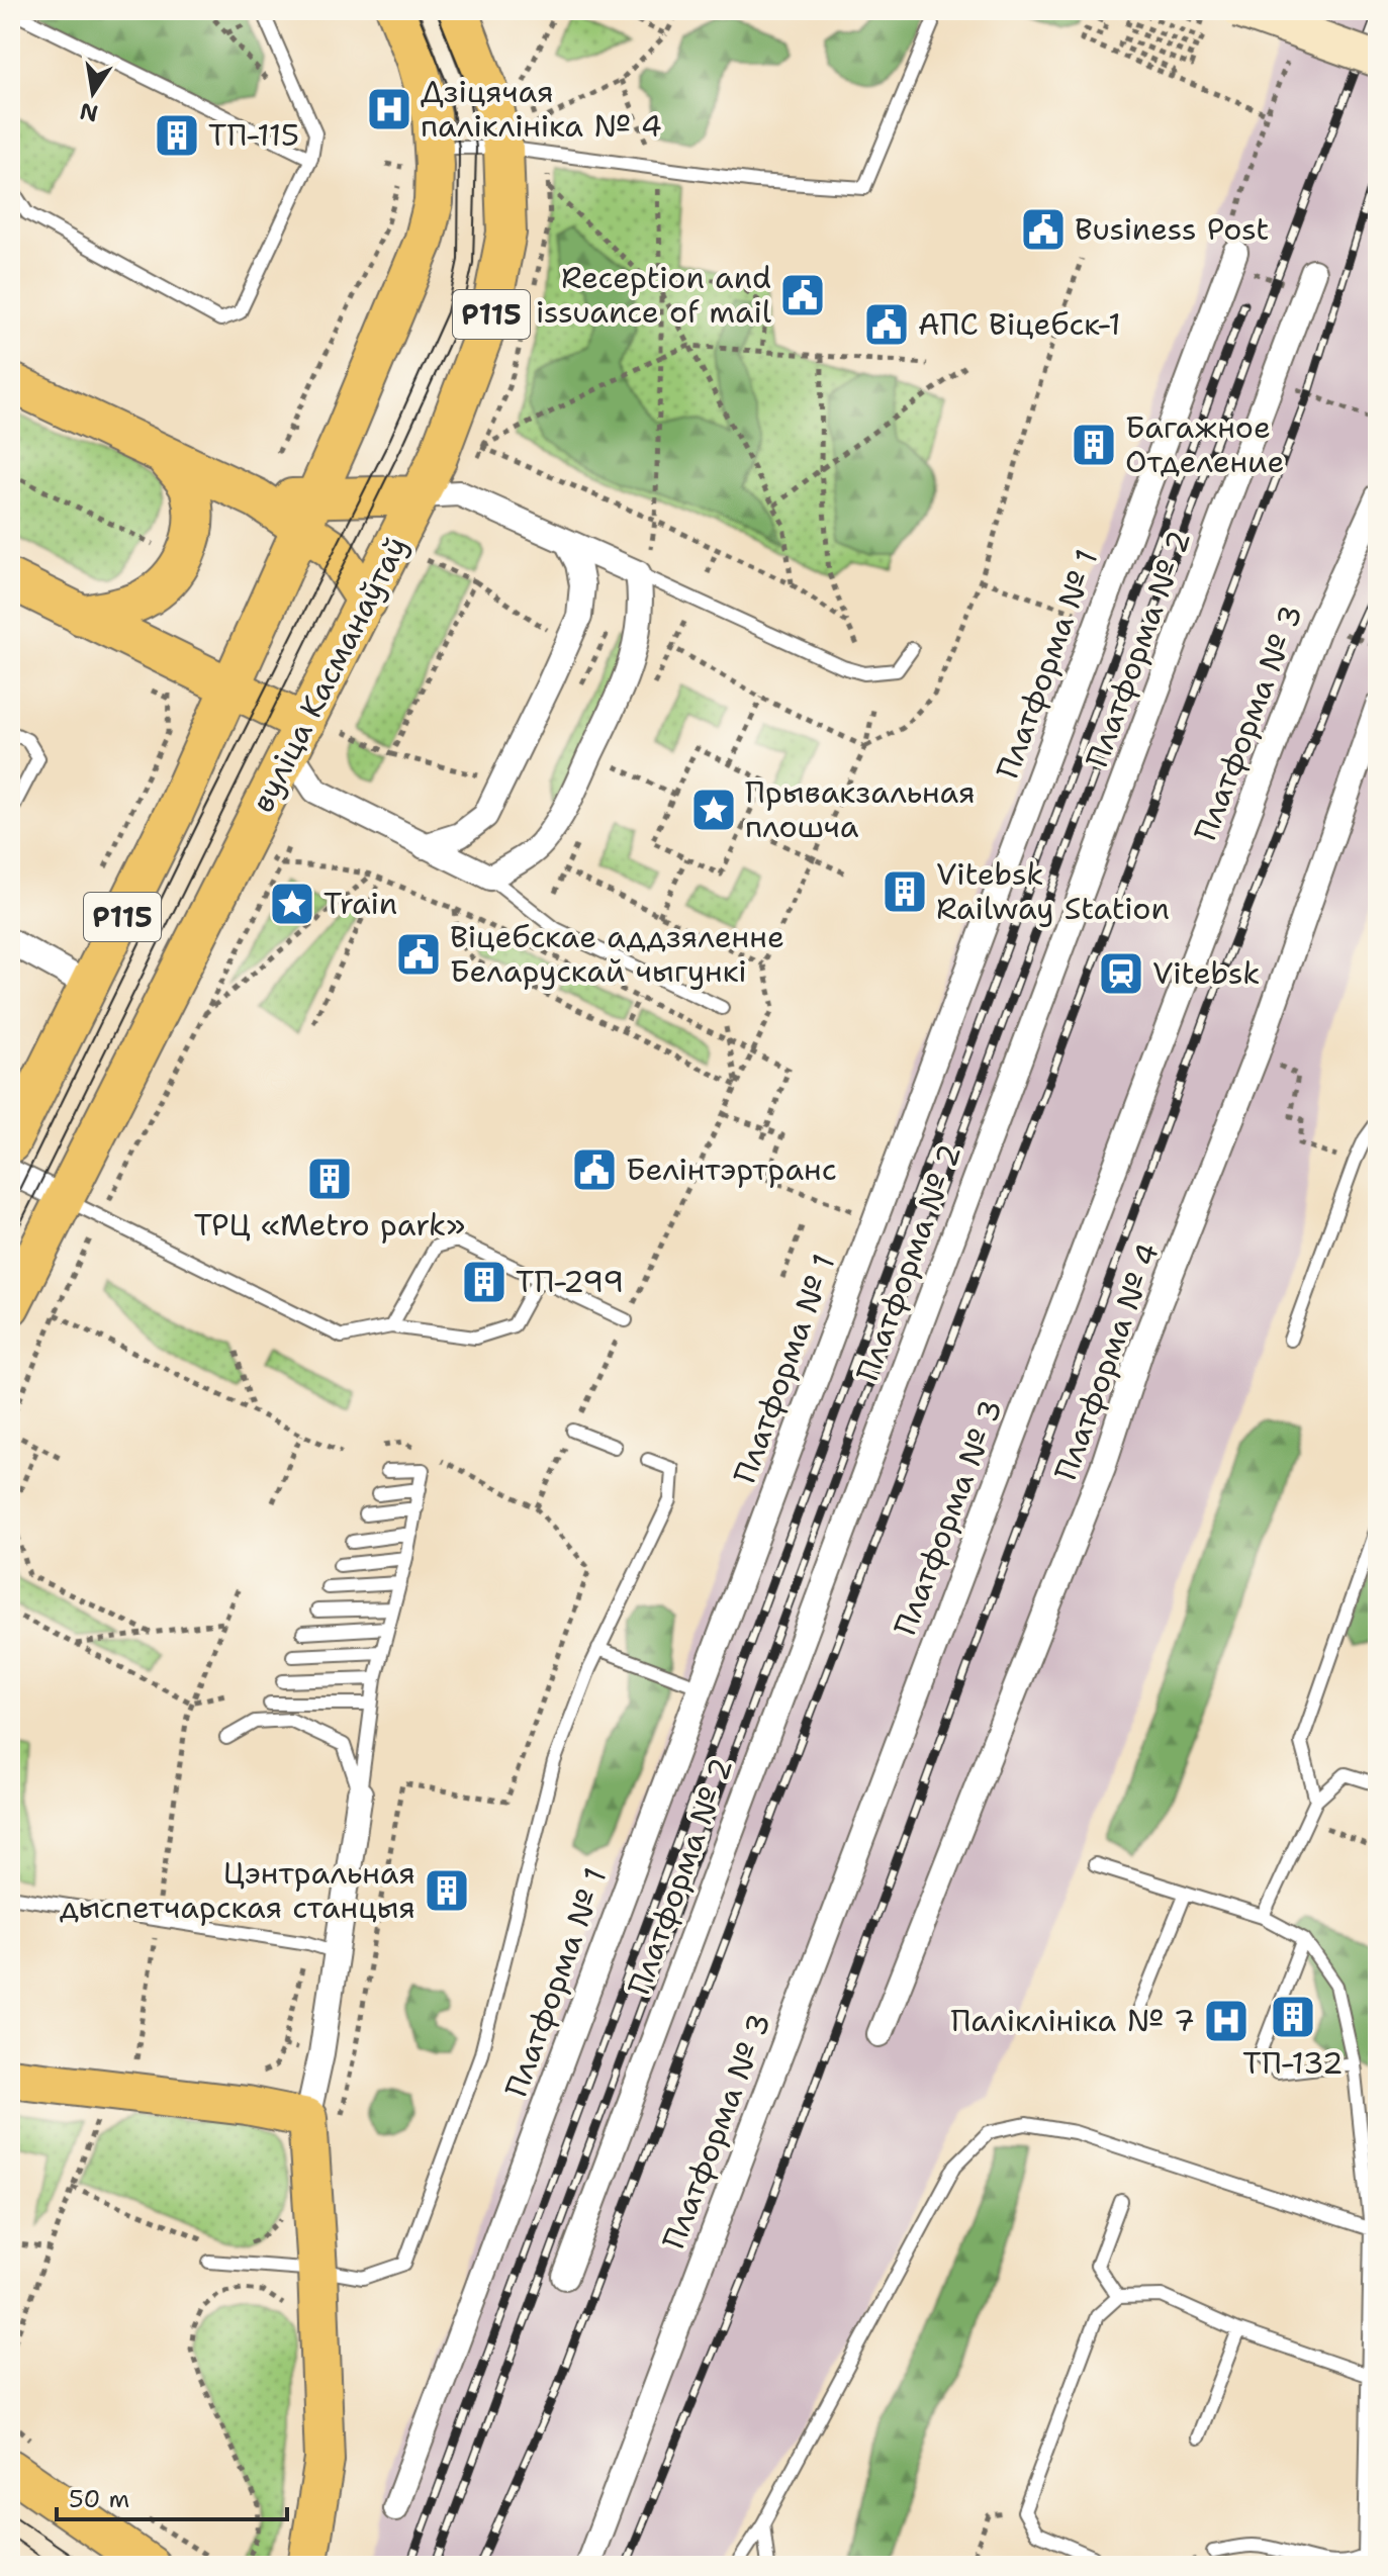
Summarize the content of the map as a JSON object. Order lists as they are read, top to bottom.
{
  "streets": {
    "main road": ["Р115", "вуліца Касманаўтаў"],
    "street": [
      "Платформа № 2",
      "Платформа № 1",
      "Платформа № 3",
      "Платформа № 4"
    ]
  },
  "places": {
    "hospital": ["Дзіцячая паліклініка № 4", "Паліклініка № 7"],
    "building": [
      "ТП-115",
      "Багажное Отделение",
      "Vitebsk Railway Station",
      "ТРЦ «Metro park»",
      "ТП-299",
      "Цэнтральная дыспетчарская станцыя",
      "ТП-132"
    ],
    "public building": [
      "Business Post",
      "Reception and issuance of mail",
      "АПС Віцебск-1",
      "Віцебскае аддзяленне Беларускай чыгункі",
      "Белінтэртранс"
    ],
    "place": ["Прывакзальная плошча", "Train"],
    "station": ["Vitebsk"]
  },
  "scale_bar": "50 m",
  "north": "bottom"
}
